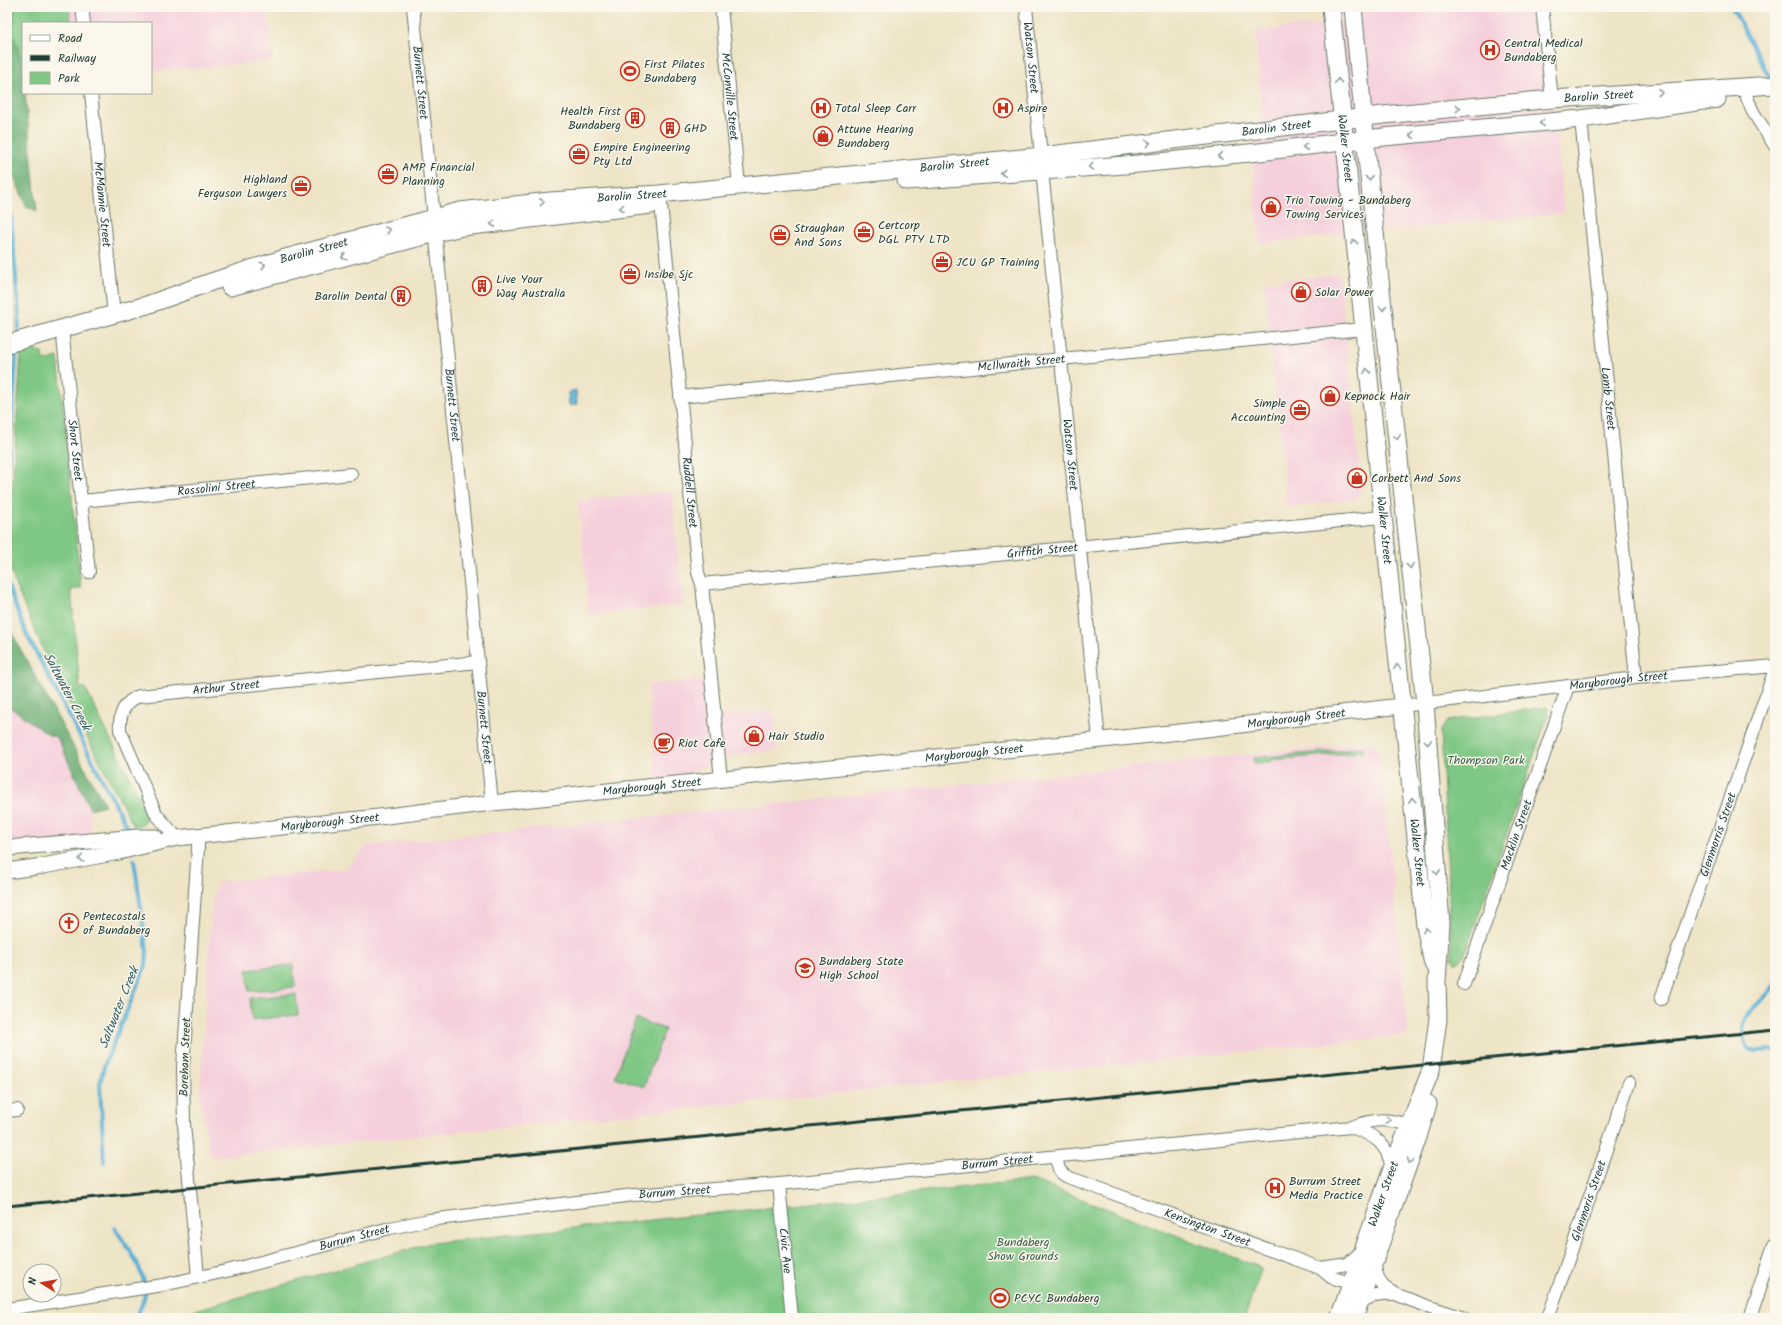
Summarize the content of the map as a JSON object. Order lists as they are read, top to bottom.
{
  "streets": {
    "main road": ["Barolin Street", "Walker Street"],
    "street": [
      "Watson Street",
      "Burnett Street",
      "McConville Street",
      "McMannie Street",
      "McIlwraith Street",
      "Lamb Street",
      "Short Street",
      "Rossolini Street",
      "Ruddell Street",
      "Griffith Street",
      "Maryborough Street",
      "Arthur Street",
      "Glenmorris Street",
      "Macklin Street",
      "Boreham Street",
      "Burrum Street",
      "Glenmoris Street",
      "Kensington Street",
      "Civic Ave"
    ]
  },
  "crossings": [
    ["Watson Street", "Barolin Street"],
    ["Watson Street", "McIlwraith Street"],
    ["Watson Street", "Griffith Street"],
    ["Watson Street", "Maryborough Street"],
    ["Burnett Street", "Barolin Street"],
    ["Burnett Street", "Maryborough Street"],
    ["Burnett Street", "Arthur Street"],
    ["McConville Street", "Barolin Street"],
    ["Barolin Street", "Walker Street"],
    ["Barolin Street", "McMannie Street"],
    ["Barolin Street", "Lamb Street"],
    ["Barolin Street", "Short Street"],
    ["Barolin Street", "Ruddell Street"],
    ["Walker Street", "McIlwraith Street"],
    ["Walker Street", "Griffith Street"],
    ["Walker Street", "Maryborough Street"],
    ["Walker Street", "Burrum Street"],
    ["Walker Street", "Kensington Street"],
    ["McIlwraith Street", "Ruddell Street"],
    ["Lamb Street", "Maryborough Street"],
    ["Short Street", "Rossolini Street"],
    ["Ruddell Street", "Griffith Street"],
    ["Ruddell Street", "Maryborough Street"],
    ["Maryborough Street", "Arthur Street"],
    ["Maryborough Street", "Glenmorris Street"],
    ["Maryborough Street", "Macklin Street"],
    ["Maryborough Street", "Boreham Street"],
    ["Boreham Street", "Burrum Street"],
    ["Burrum Street", "Kensington Street"],
    ["Burrum Street", "Civic Ave"]
  ],
  "water": ["Saltwater Creek"],
  "parks": ["Thompson Park", "Bundaberg Show Grounds"],
  "places": {
    "hospital": [
      "Central Medical Bundaberg",
      "Total Sleep Carr",
      "Aspire",
      "Burrum Street Media Practice"
    ],
    "sports": ["First Pilates Bundaberg", "PCYC Bundaberg"],
    "building": [
      "Health First Bundaberg",
      "GHD",
      "Live Your Way Australia",
      "Barolin Dental"
    ],
    "shop": [
      "Attune Hearing Bundaberg",
      "Trio Towing - Bundaberg Towing Services",
      "Solar Power",
      "Kepnock Hair",
      "Corbett And Sons",
      "Hair Studio"
    ],
    "office": [
      "Empire Engineering Pty Ltd",
      "AMP Financial Planning",
      "Highland Ferguson Lawyers",
      "Certcorp DGL PTY LTD",
      "Straughan And Sons",
      "JCU GP Training",
      "Insibe Sjc",
      "Simple Accounting"
    ],
    "cafe": ["Riot Cafe"],
    "church": ["Pentecostals of Bundaberg"],
    "school or university": ["Bundaberg State High School"]
  },
  "legend": ["Road", "Railway", "Park"],
  "north": "left"
}
